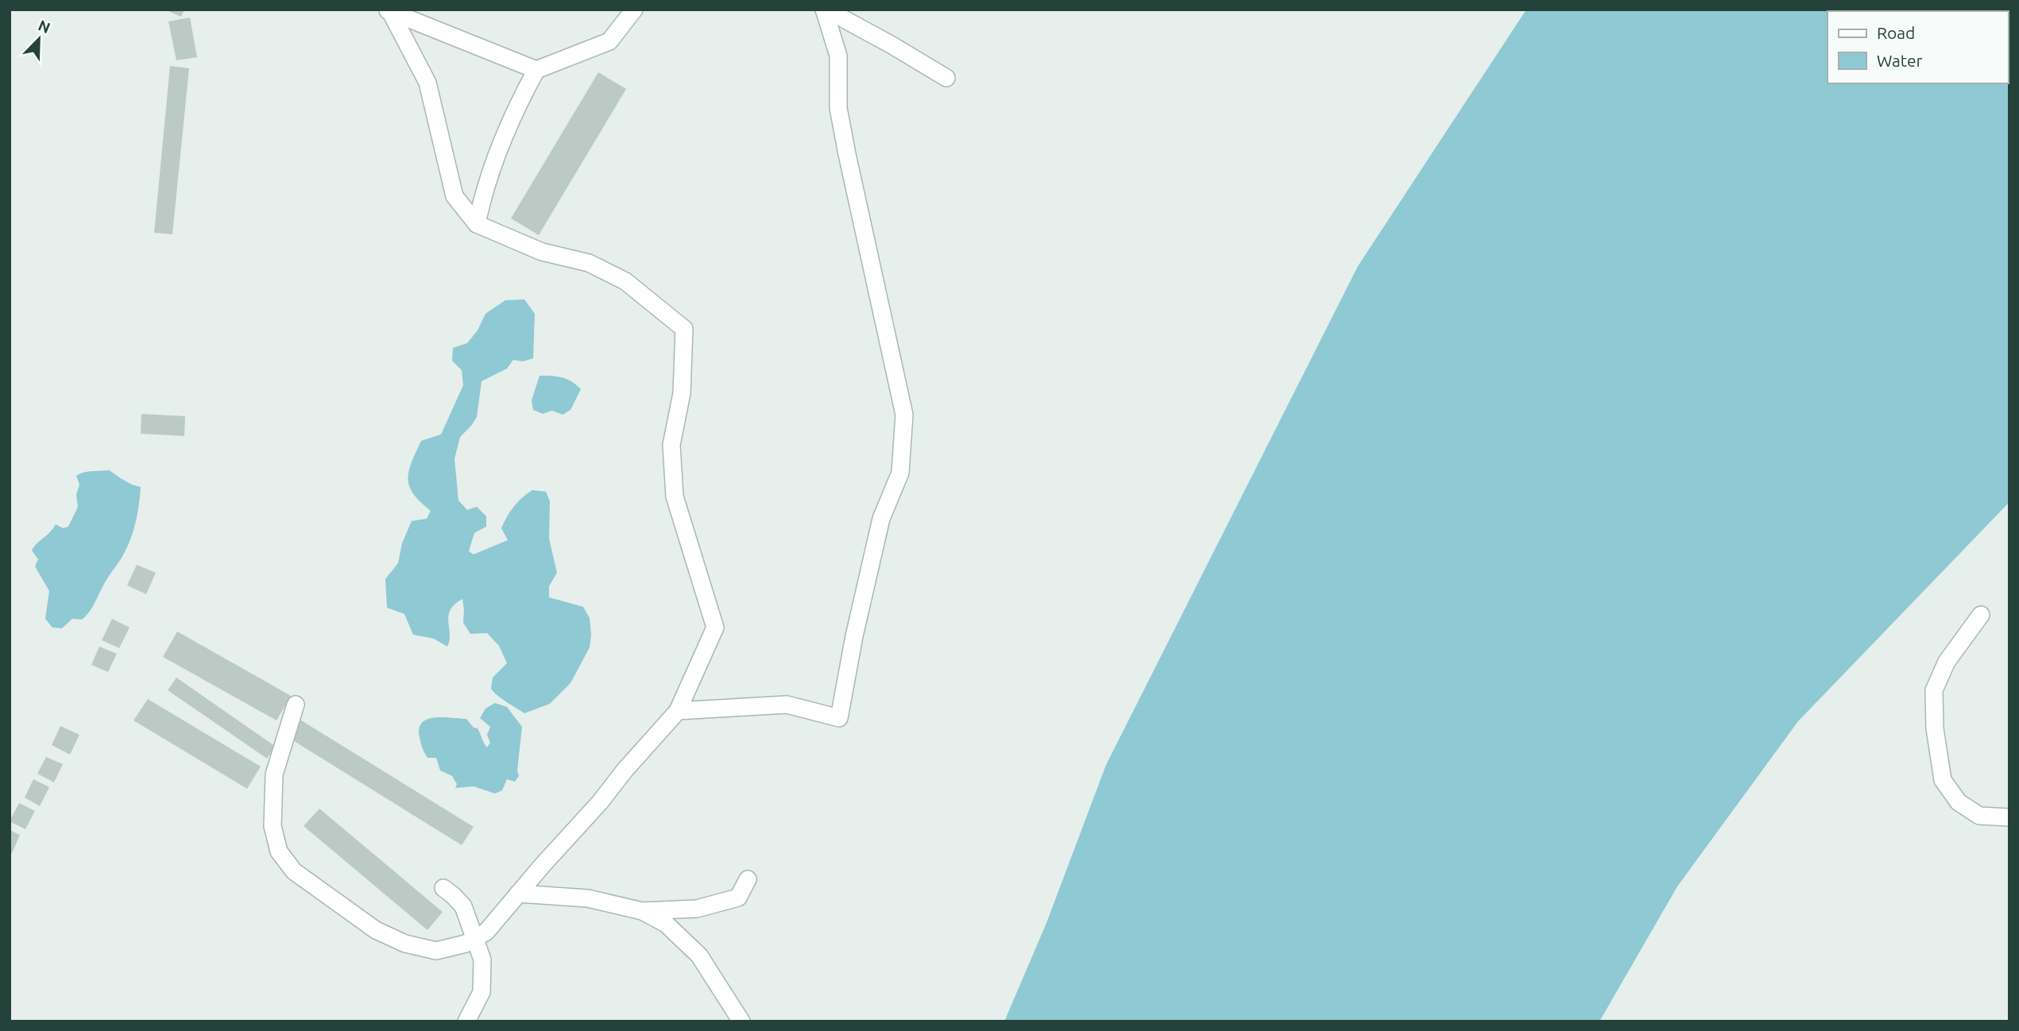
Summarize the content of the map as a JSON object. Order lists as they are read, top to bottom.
{
  "legend": ["Road", "Water"],
  "north": "top right"
}
